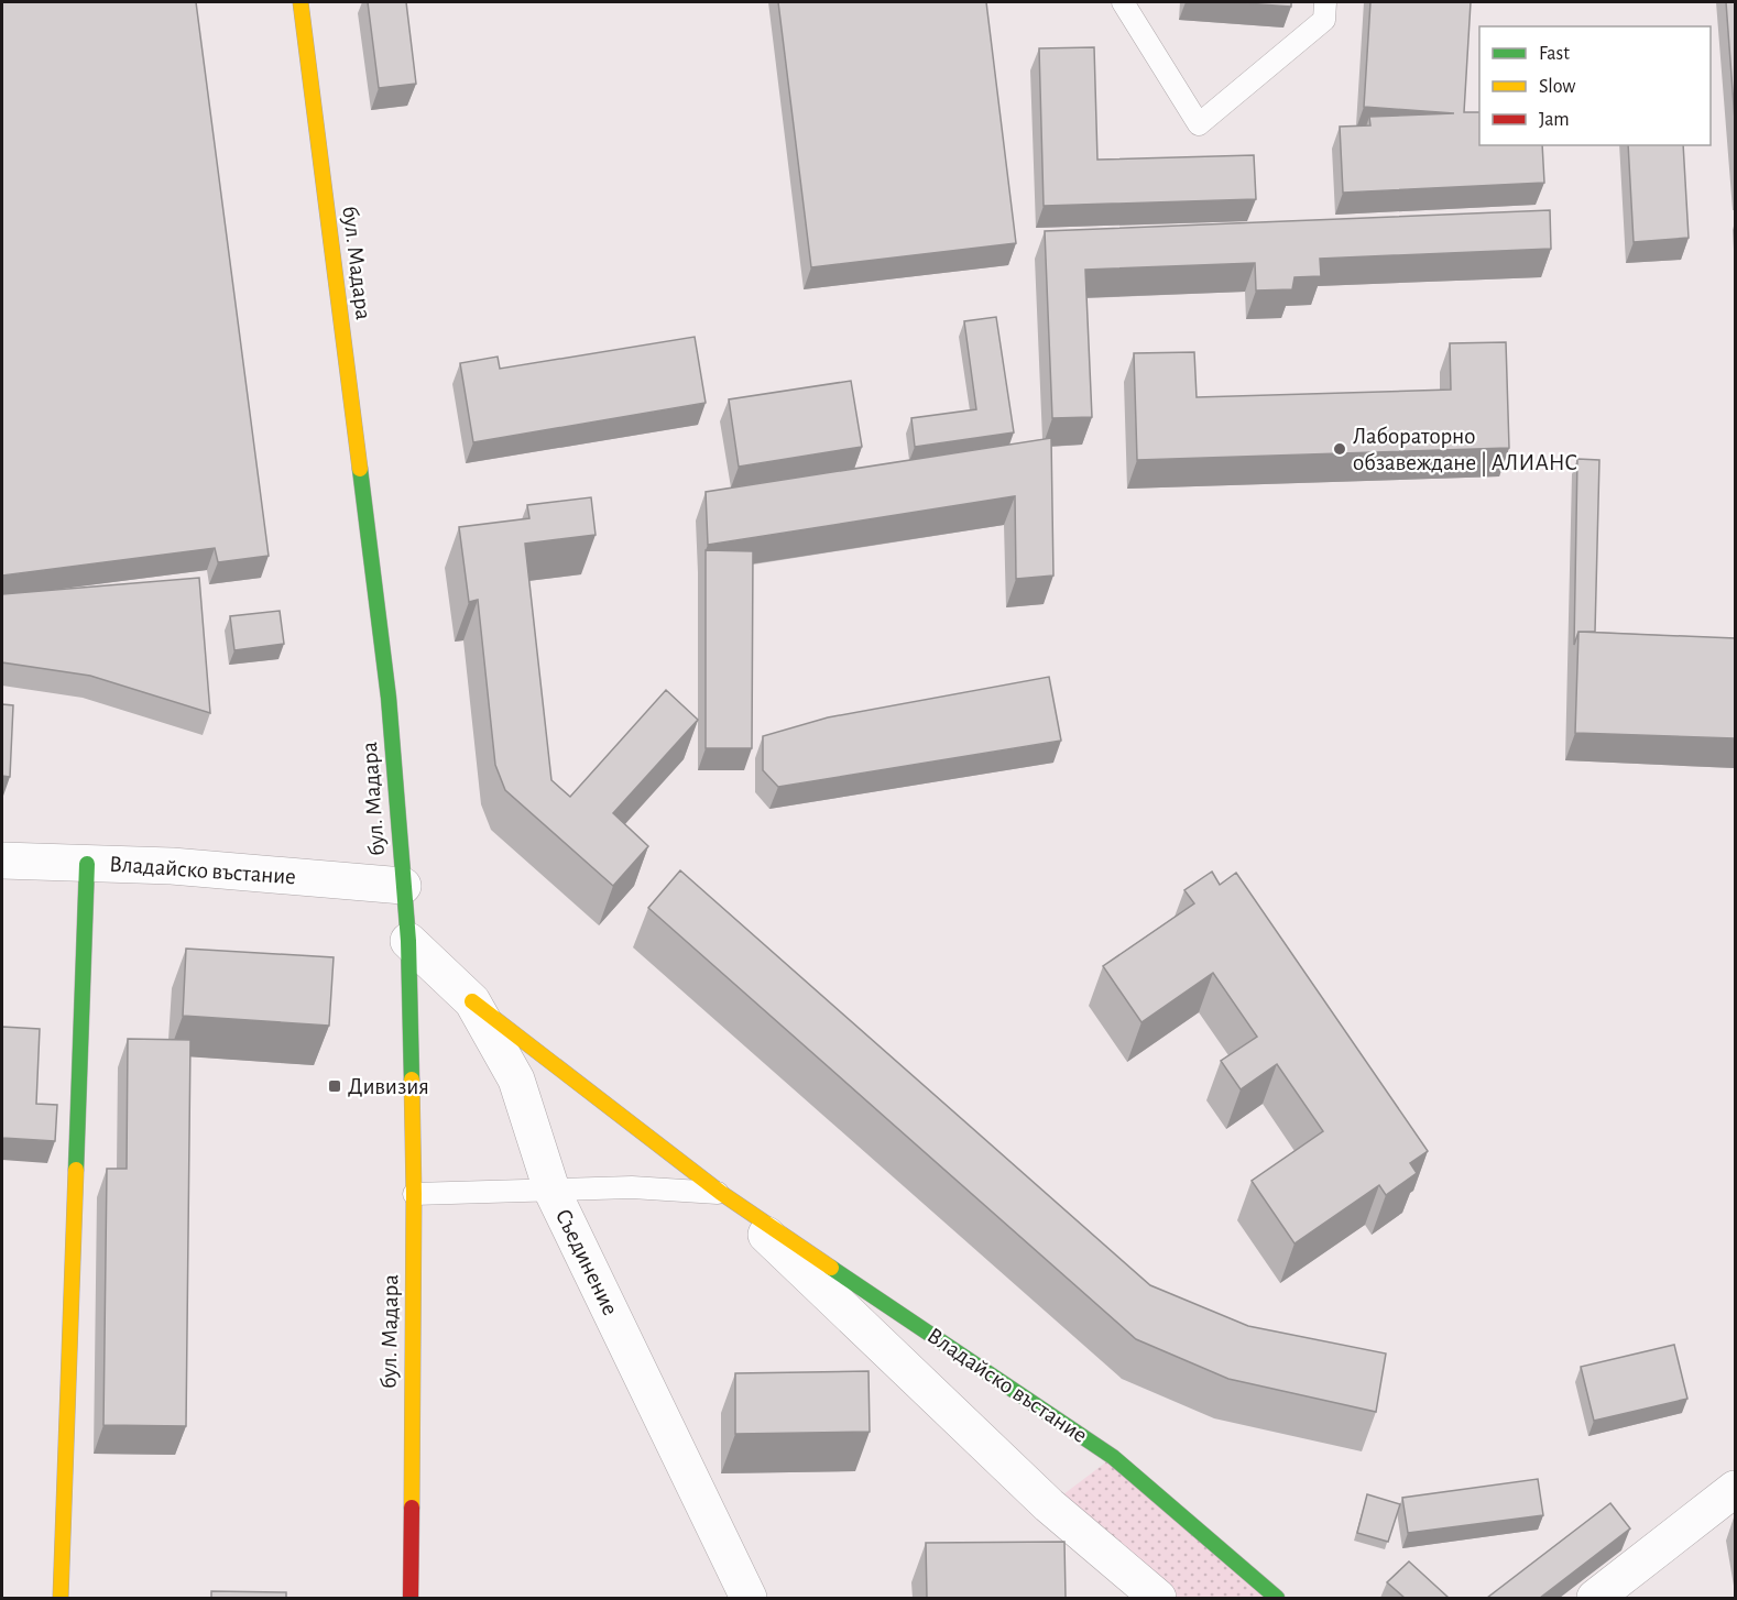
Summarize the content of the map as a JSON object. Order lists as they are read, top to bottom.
{
  "streets": {
    "street": ["бул. Мадара", "Владайско въстание", "Съединение"]
  },
  "crossings": [
    ["бул. Мадара", "Владайско въстание"],
    ["бул. Мадара", "Съединение"],
    ["Владайско въстание", "Съединение"]
  ],
  "places": {
    "other": ["Лабораторно обзавеждане | АЛИАНС"],
    "transit": ["Дивизия"]
  },
  "legend": ["Fast", "Slow", "Jam"]
}
